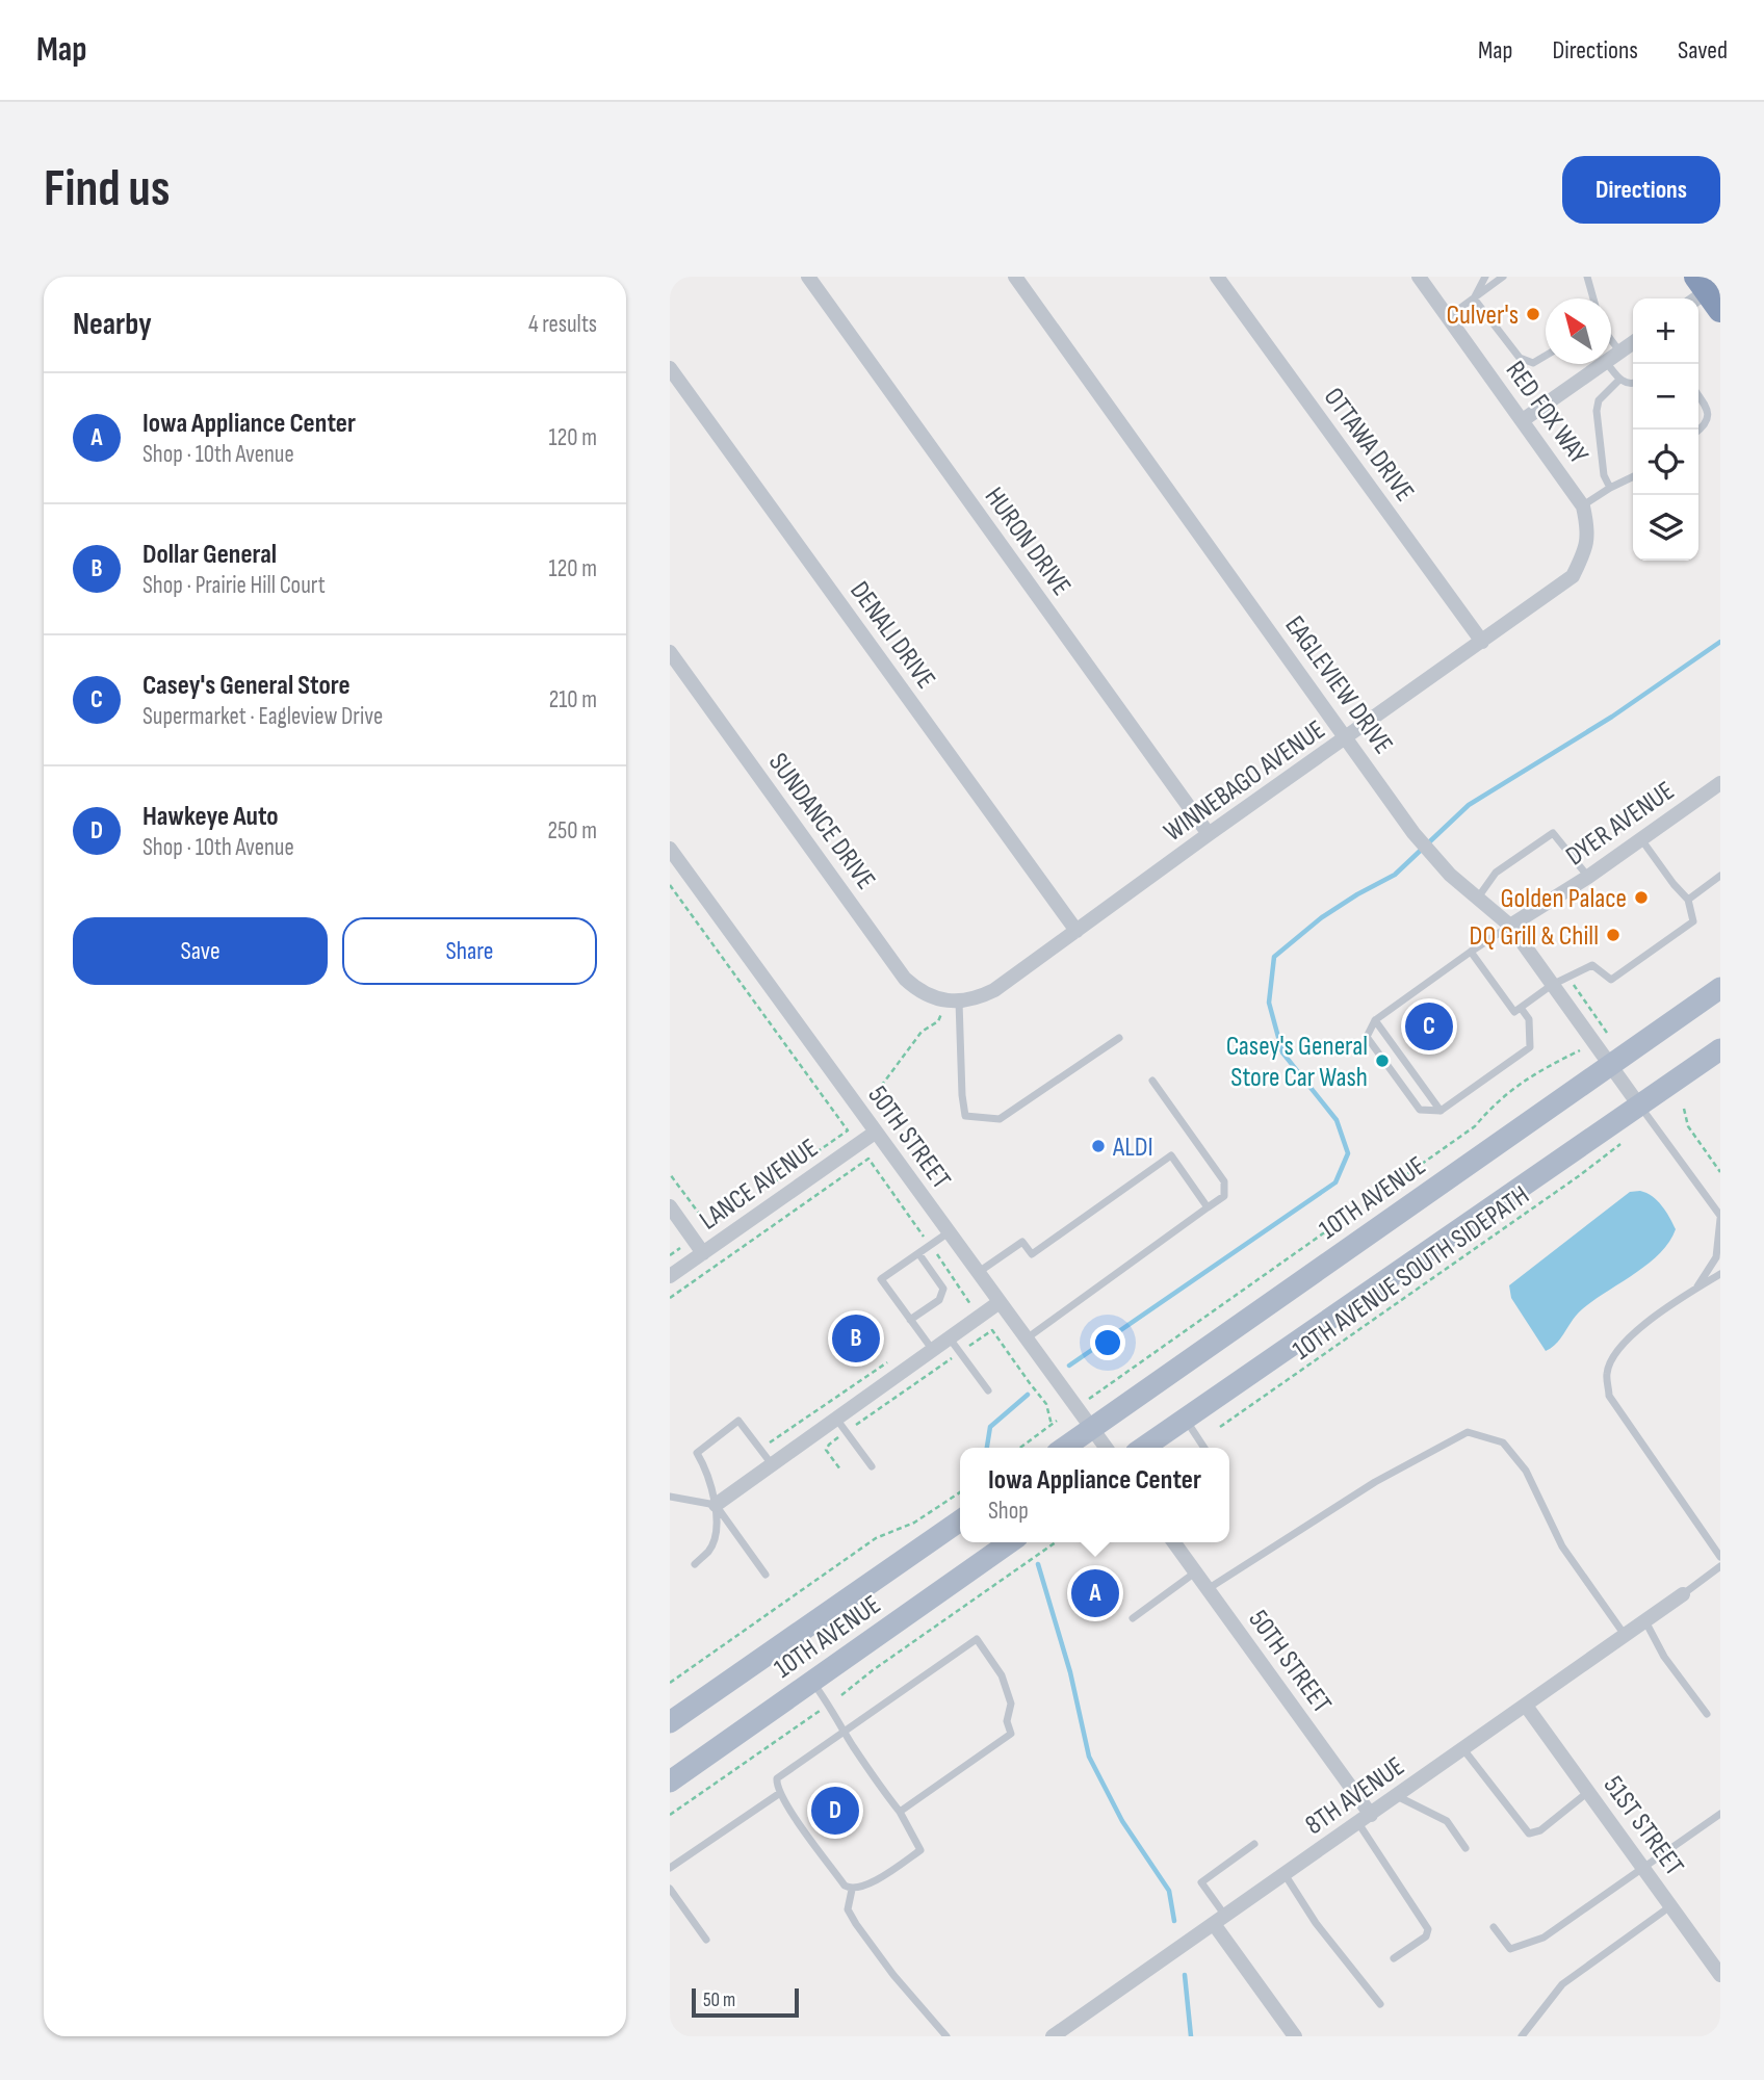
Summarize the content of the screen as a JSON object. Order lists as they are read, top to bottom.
{
  "streets": {
    "main road": ["10TH AVENUE"],
    "street": [
      "RED FOX WAY",
      "OTTAWA DRIVE",
      "HURON DRIVE",
      "DENALI DRIVE",
      "EAGLEVIEW DRIVE",
      "WINNEBAGO AVENUE",
      "SUNDANCE DRIVE",
      "DYER AVENUE",
      "50TH STREET",
      "LANCE AVENUE",
      "8TH AVENUE",
      "51ST STREET"
    ],
    "path": ["10TH AVENUE SOUTH SIDEPATH"]
  },
  "crossings": [
    ["RED FOX WAY", "WINNEBAGO AVENUE"],
    ["OTTAWA DRIVE", "WINNEBAGO AVENUE"],
    ["HURON DRIVE", "WINNEBAGO AVENUE"],
    ["DENALI DRIVE", "WINNEBAGO AVENUE"],
    ["EAGLEVIEW DRIVE", "WINNEBAGO AVENUE"],
    ["EAGLEVIEW DRIVE", "DYER AVENUE"],
    ["EAGLEVIEW DRIVE", "10TH AVENUE"],
    ["WINNEBAGO AVENUE", "SUNDANCE DRIVE"],
    ["50TH STREET", "LANCE AVENUE"],
    ["50TH STREET", "10TH AVENUE"],
    ["50TH STREET", "8TH AVENUE"],
    ["8TH AVENUE", "51ST STREET"]
  ],
  "places": [
    "Culver's",
    "Golden Palace",
    "DQ Grill & Chill",
    "Casey's General Store Car Wash",
    "ALDI"
  ],
  "scale_bar": "50 m",
  "north": "top left",
  "page": {
    "header": "Map",
    "nav": ["Map", "Directions", "Saved"],
    "buttons": [
      "Directions",
      ["Save", "Share"]
    ],
    "title": "Find us",
    "heading": ["Nearby", "4 results"],
    "map_buttons": ["+", "−"],
    "list": [
      {
        "mark": "A",
        "name": "Iowa Appliance Center",
        "note": "Shop · 10th Avenue",
        "value": "120 m"
      },
      {
        "mark": "B",
        "name": "Dollar General",
        "note": "Shop · Prairie Hill Court",
        "value": "120 m"
      },
      {
        "mark": "C",
        "name": "Casey's General Store",
        "note": "Supermarket · Eagleview Drive",
        "value": "210 m"
      },
      {
        "mark": "D",
        "name": "Hawkeye Auto",
        "note": "Shop · 10th Avenue",
        "value": "250 m"
      }
    ],
    "pins": [
      "C",
      "B",
      "A",
      "D"
    ],
    "popup": ["Iowa Appliance Center", "Shop"],
    "scale": "50 m"
  }
}
